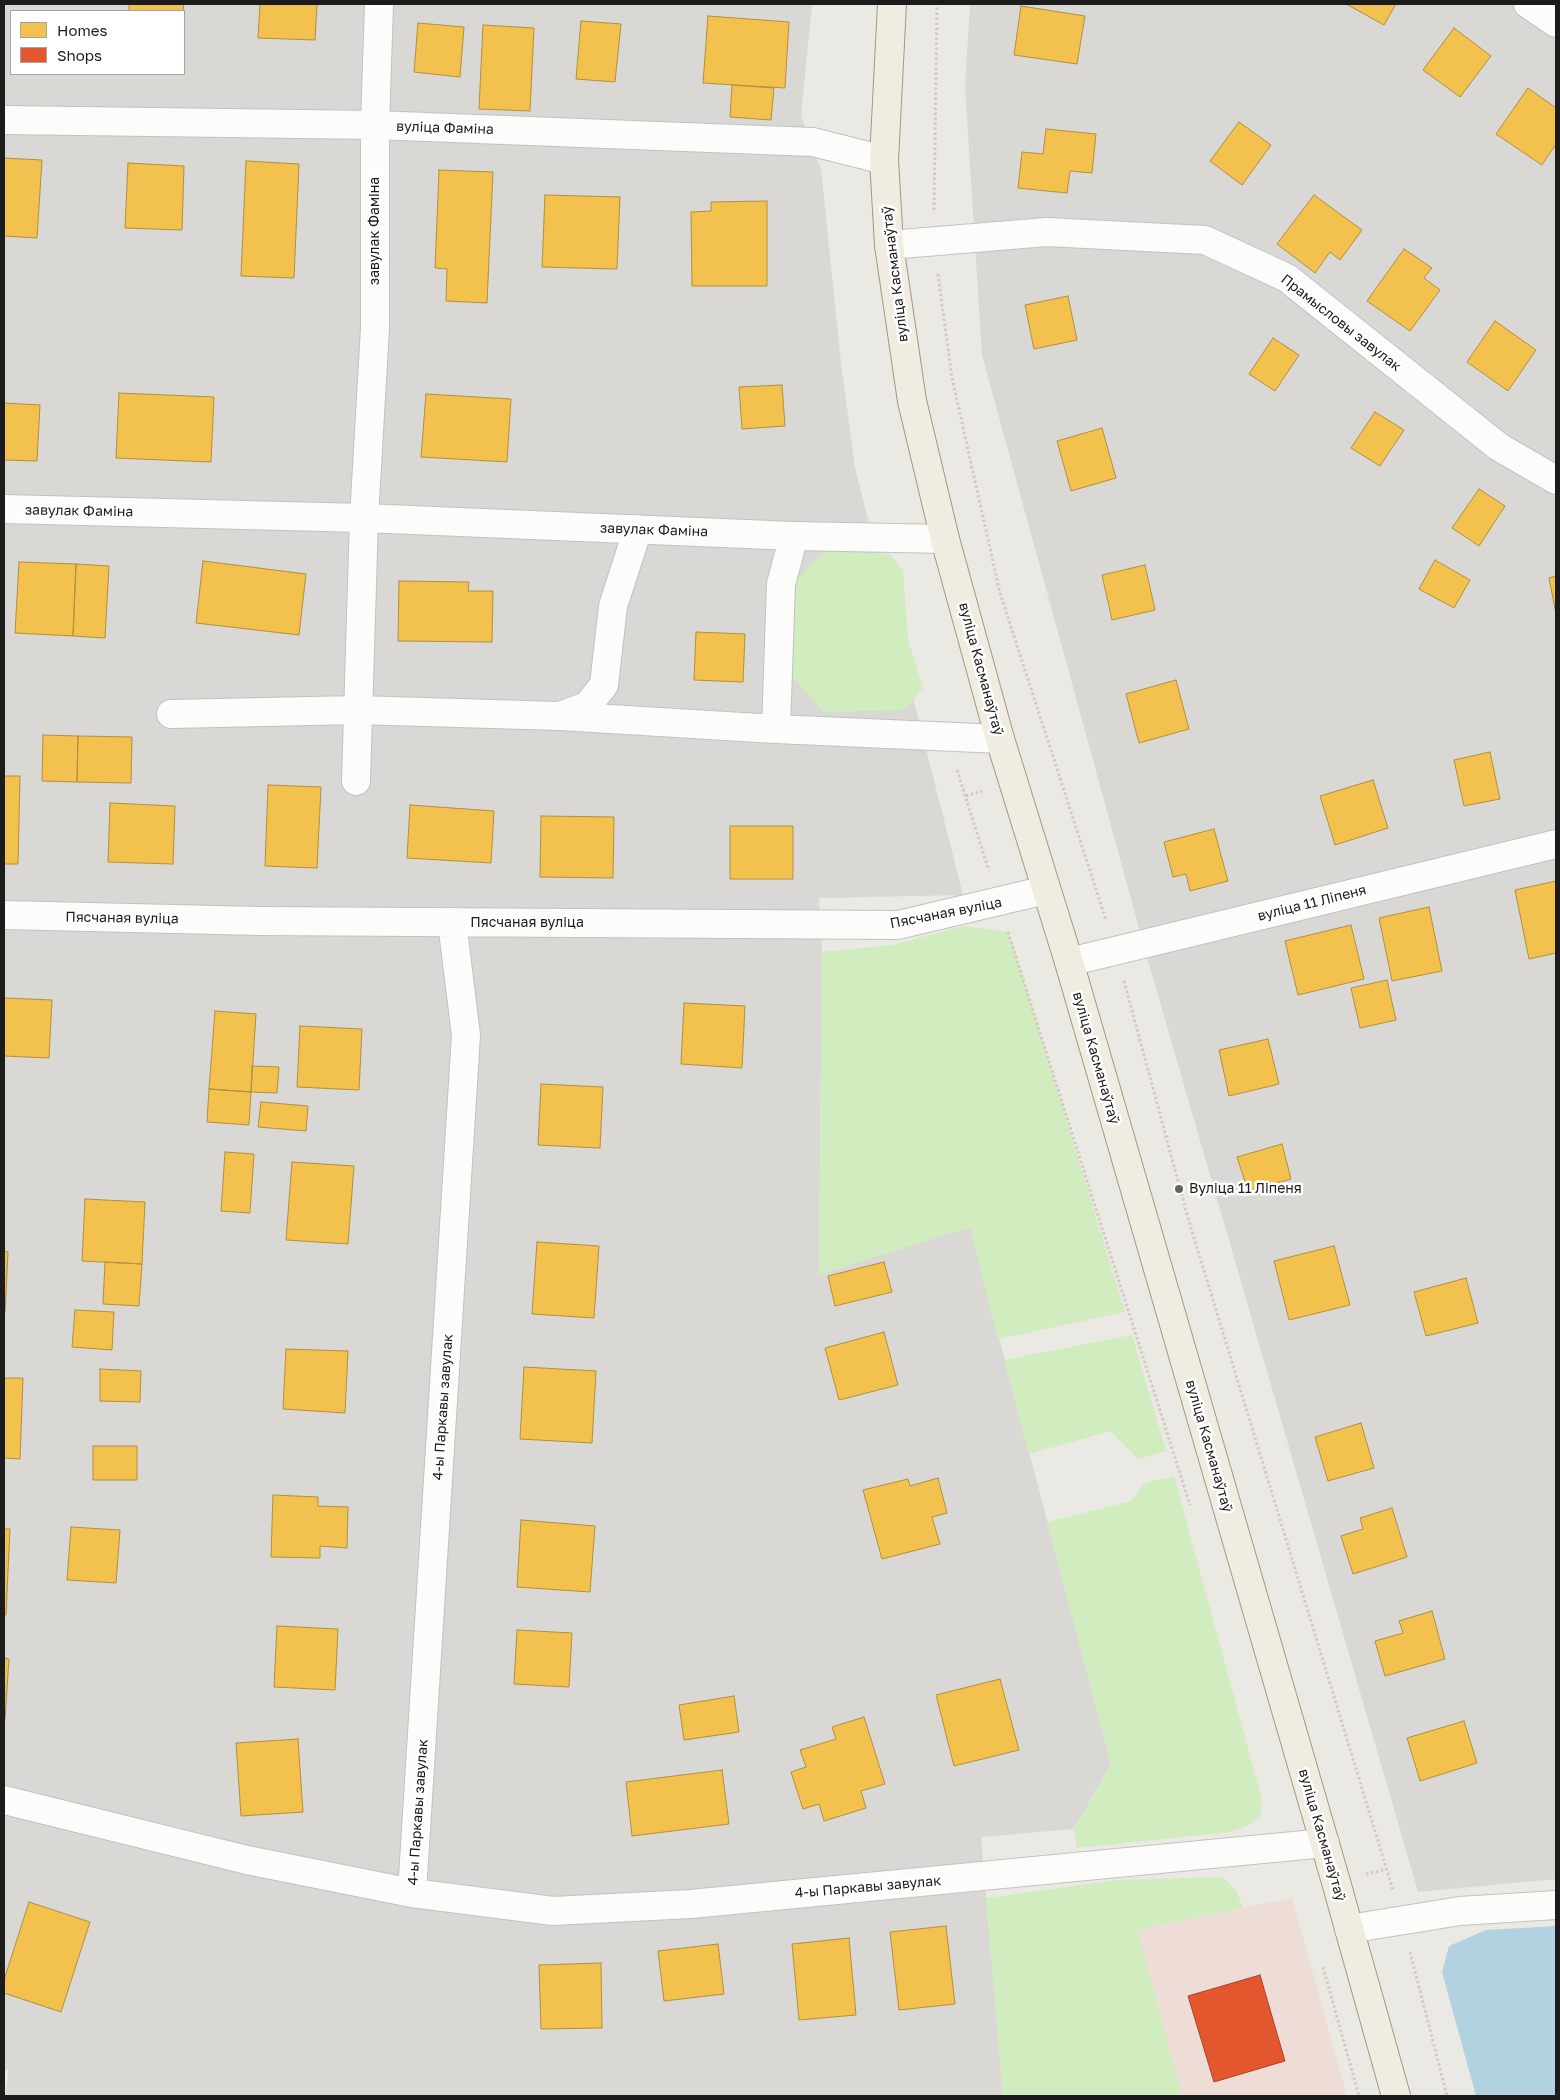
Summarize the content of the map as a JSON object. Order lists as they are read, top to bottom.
{
  "streets": {
    "main road": ["вуліца Касманаўтаў"],
    "street": [
      "вуліца Фаміна",
      "завулак Фаміна",
      "Прамысловы завулак",
      "вуліца 11 Ліпеня",
      "Пясчаная вуліца",
      "4-ы Паркавы завулак"
    ]
  },
  "crossings": [
    ["вуліца Фаміна", "завулак Фаміна"],
    ["вуліца Фаміна", "вуліца Касманаўтаў"],
    ["завулак Фаміна", "вуліца Касманаўтаў"],
    ["вуліца Касманаўтаў", "Прамысловы завулак"],
    ["вуліца Касманаўтаў", "вуліца 11 Ліпеня"],
    ["вуліца Касманаўтаў", "Пясчаная вуліца"],
    ["вуліца Касманаўтаў", "4-ы Паркавы завулак"],
    ["Пясчаная вуліца", "4-ы Паркавы завулак"]
  ],
  "places": ["Вуліца 11 Ліпеня"],
  "legend": ["Homes", "Shops"]
}
